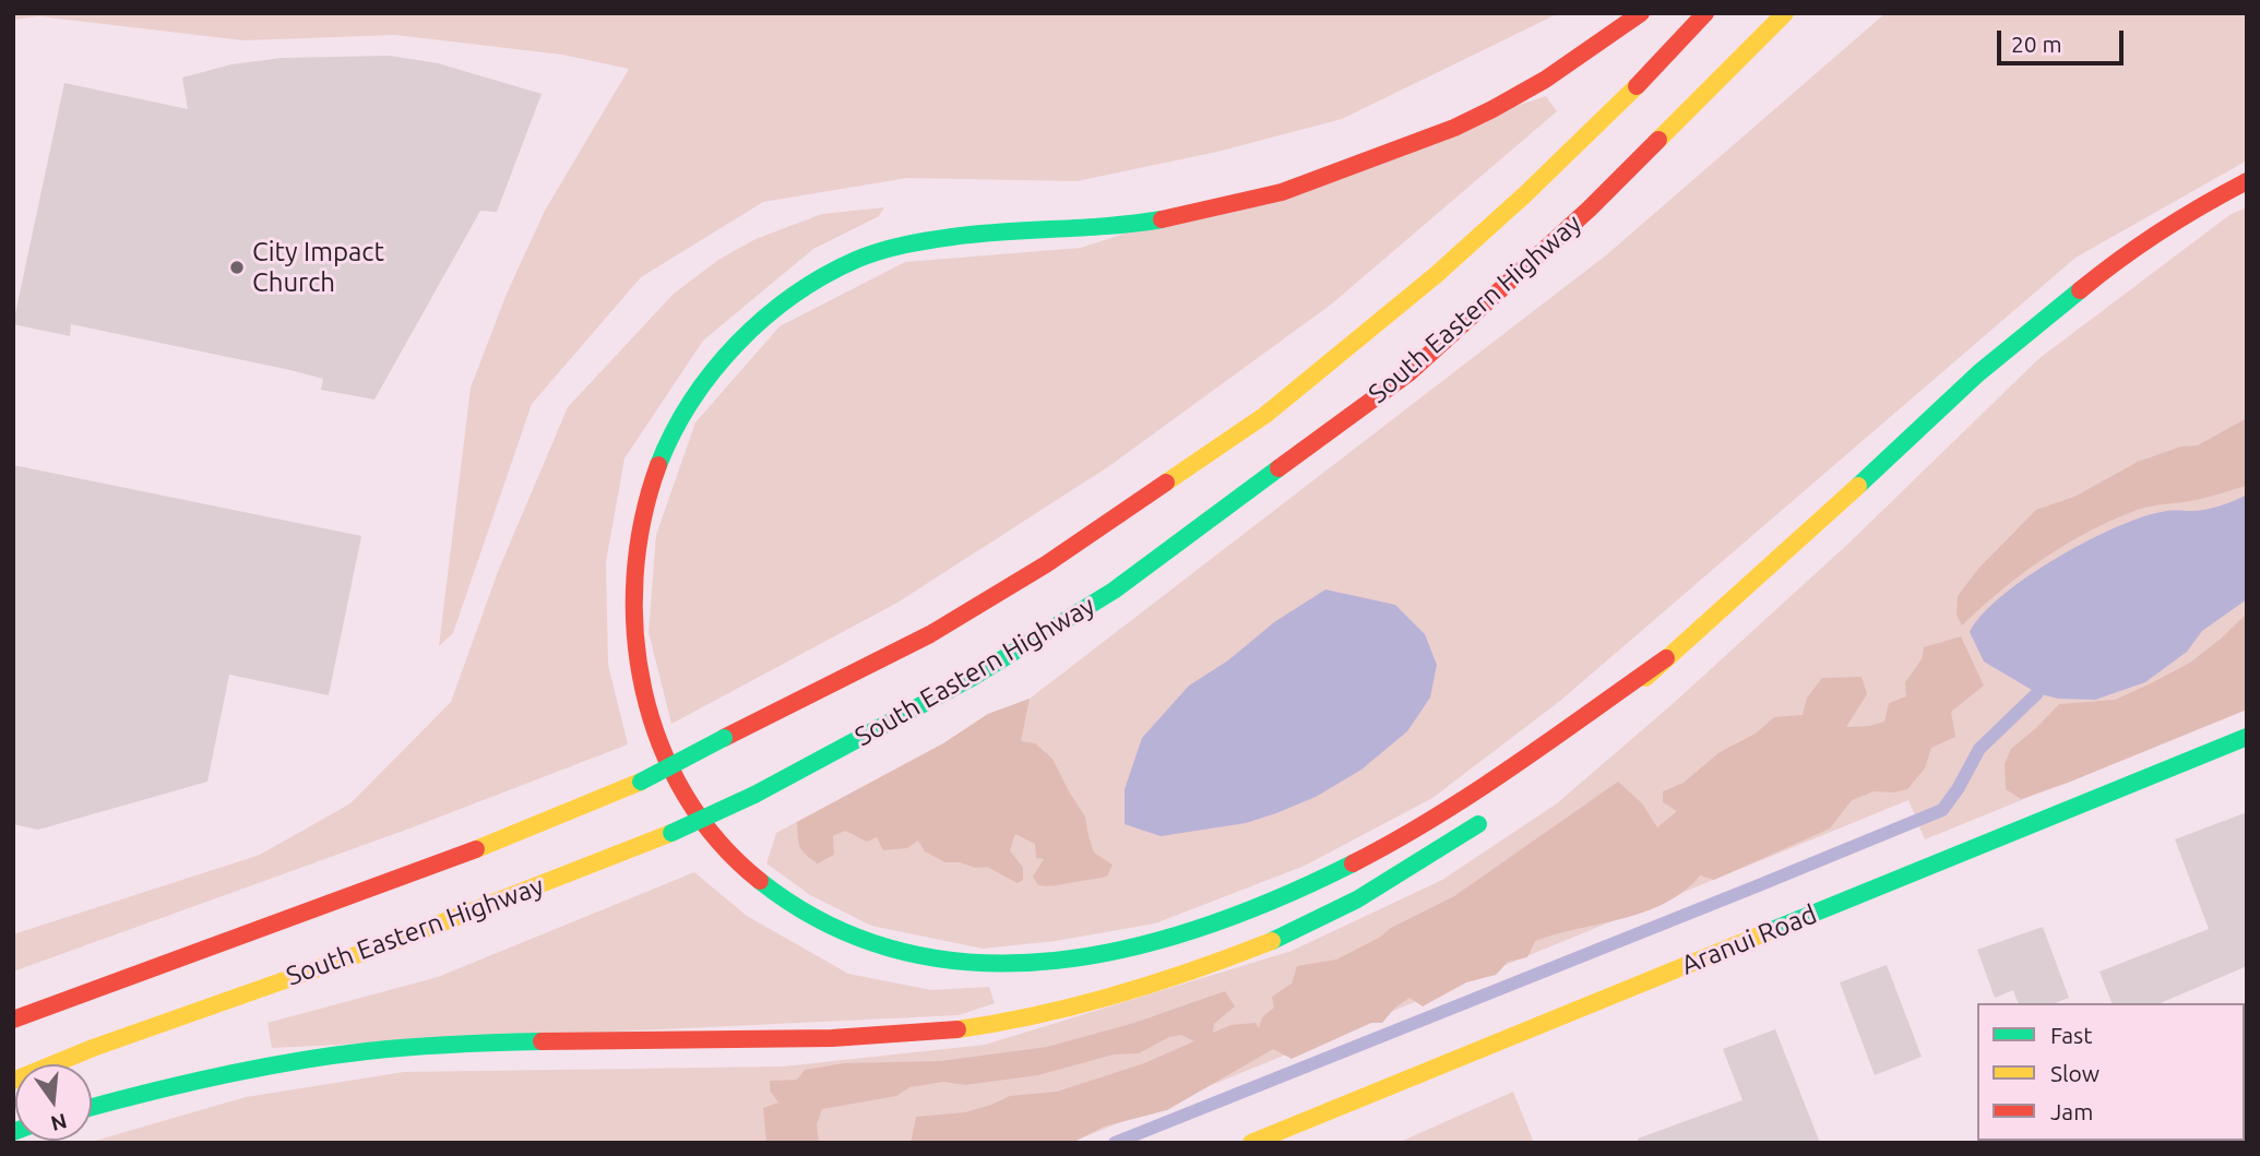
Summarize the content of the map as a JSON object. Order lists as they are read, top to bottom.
{
  "streets": {
    "main road": ["South Eastern Highway", "Aranui Road"]
  },
  "places": ["City Impact Church"],
  "legend": ["Fast", "Slow", "Jam"],
  "scale_bar": "20 m",
  "north": "bottom"
}
